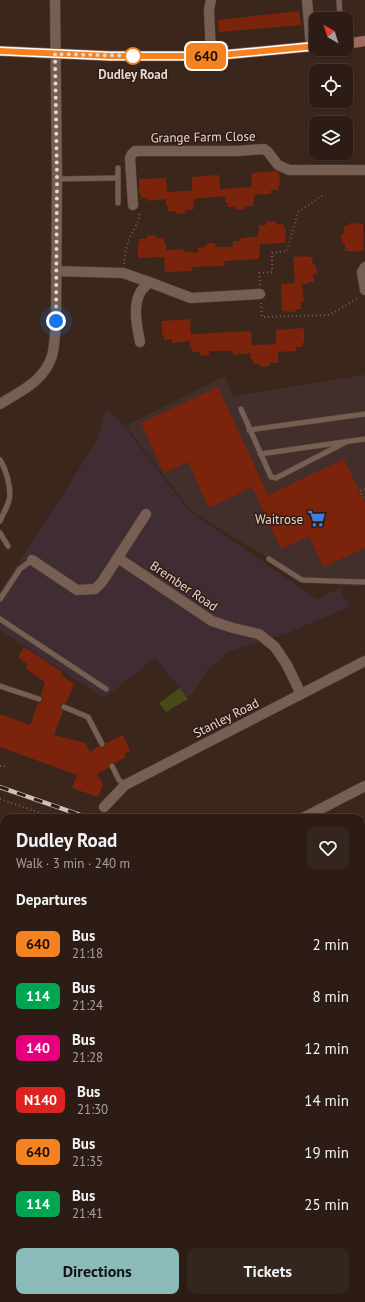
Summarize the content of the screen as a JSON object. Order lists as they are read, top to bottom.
{
  "streets": {
    "street": ["Grange Farm Close", "Brember Road", "Stanley Road"]
  },
  "crossings": [
    ["Brember Road", "Stanley Road"]
  ],
  "places": {
    "other": ["Dudley Road"],
    "supermarket": ["Waitrose"]
  },
  "lines": ["bus line 640"],
  "north": "top left",
  "page": {
    "on_map": "640",
    "heading": [
      ["Dudley Road", "Walk · 3 min · 240 m"],
      "Departures"
    ],
    "list": [
      {
        "mark": "640",
        "name": "Bus",
        "note": "21:18",
        "value": "2 min"
      },
      {
        "mark": "114",
        "name": "Bus",
        "note": "21:24",
        "value": "8 min"
      },
      {
        "mark": "140",
        "name": "Bus",
        "note": "21:28",
        "value": "12 min"
      },
      {
        "mark": "N140",
        "name": "Bus",
        "note": "21:30",
        "value": "14 min"
      },
      {
        "mark": "640",
        "name": "Bus",
        "note": "21:35",
        "value": "19 min"
      },
      {
        "mark": "114",
        "name": "Bus",
        "note": "21:41",
        "value": "25 min"
      }
    ],
    "buttons": ["Directions", "Tickets"]
  }
}
